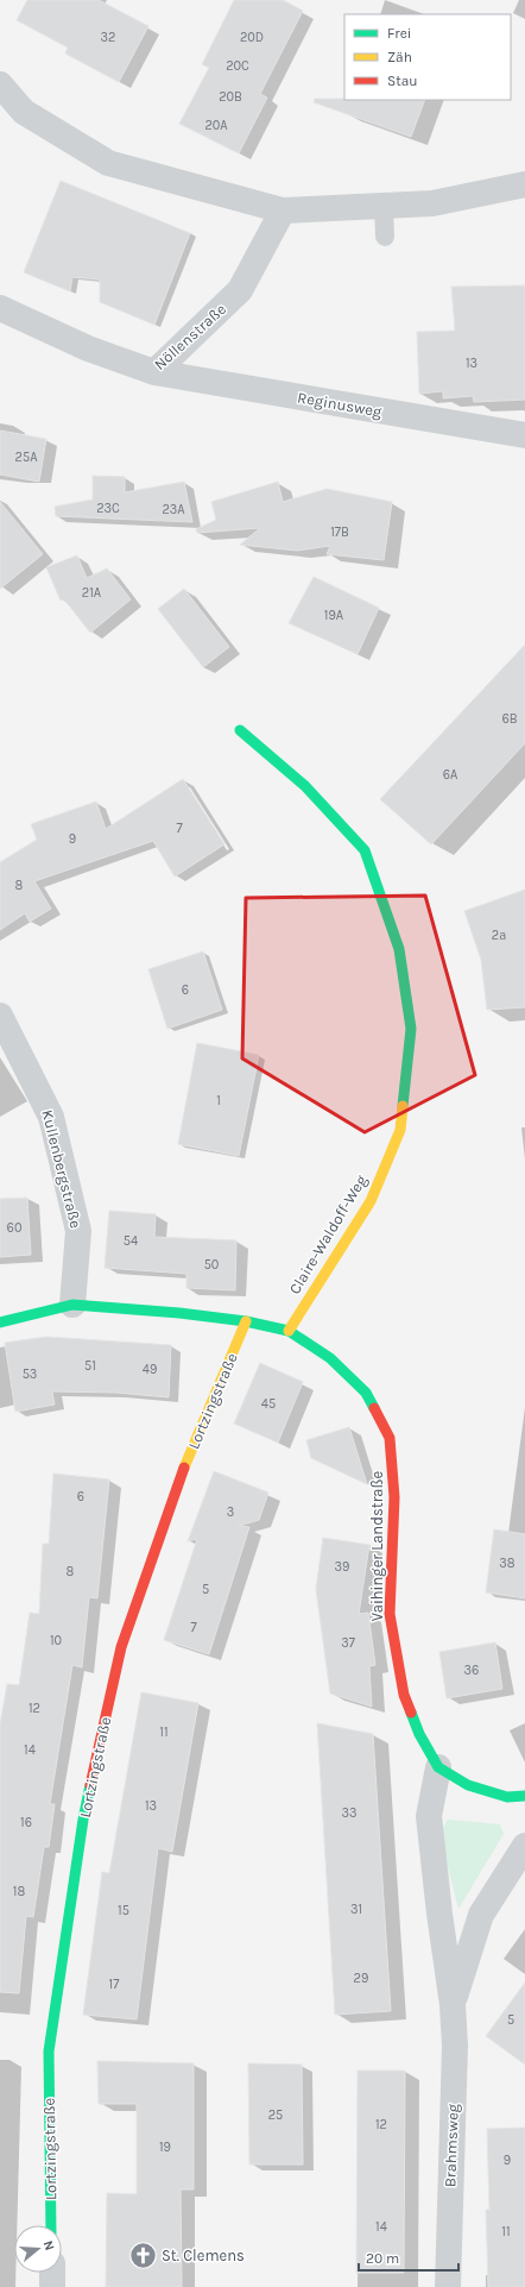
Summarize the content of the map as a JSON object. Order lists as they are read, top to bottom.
{
  "streets": {
    "street": [
      "Nöllenstraße",
      "Reginusweg",
      "Kullenbergstraße",
      "Claire-Waldoff-Weg",
      "Lortzingstraße",
      "Vaihinger Landstraße",
      "Brahmsweg"
    ]
  },
  "crossings": [
    ["Nöllenstraße", "Reginusweg"],
    ["Kullenbergstraße", "Vaihinger Landstraße"],
    ["Claire-Waldoff-Weg", "Vaihinger Landstraße"],
    ["Lortzingstraße", "Vaihinger Landstraße"],
    ["Vaihinger Landstraße", "Brahmsweg"]
  ],
  "places": {
    "church": ["St. Clemens"]
  },
  "house_numbers": [
    "32",
    "20D",
    "20C",
    "20B",
    "20A",
    "13",
    "25A",
    "23C",
    "23A",
    "17B",
    "21A",
    "19A",
    "6B",
    "6A",
    "7",
    "9",
    "8",
    "2a",
    "6",
    "1",
    "60",
    "54",
    "50",
    "51",
    "49",
    "53",
    "45",
    "6",
    "3",
    "38",
    "39",
    "8",
    "5",
    "7",
    "10",
    "37",
    "36",
    "12",
    "11",
    "14",
    "13",
    "33",
    "16",
    "18",
    "31",
    "15",
    "29",
    "17",
    "5",
    "25",
    "12",
    "19",
    "9",
    "14",
    "11"
  ],
  "legend": ["Frei", "Zäh", "Stau"],
  "scale_bar": "20 m",
  "north": "right"
}
